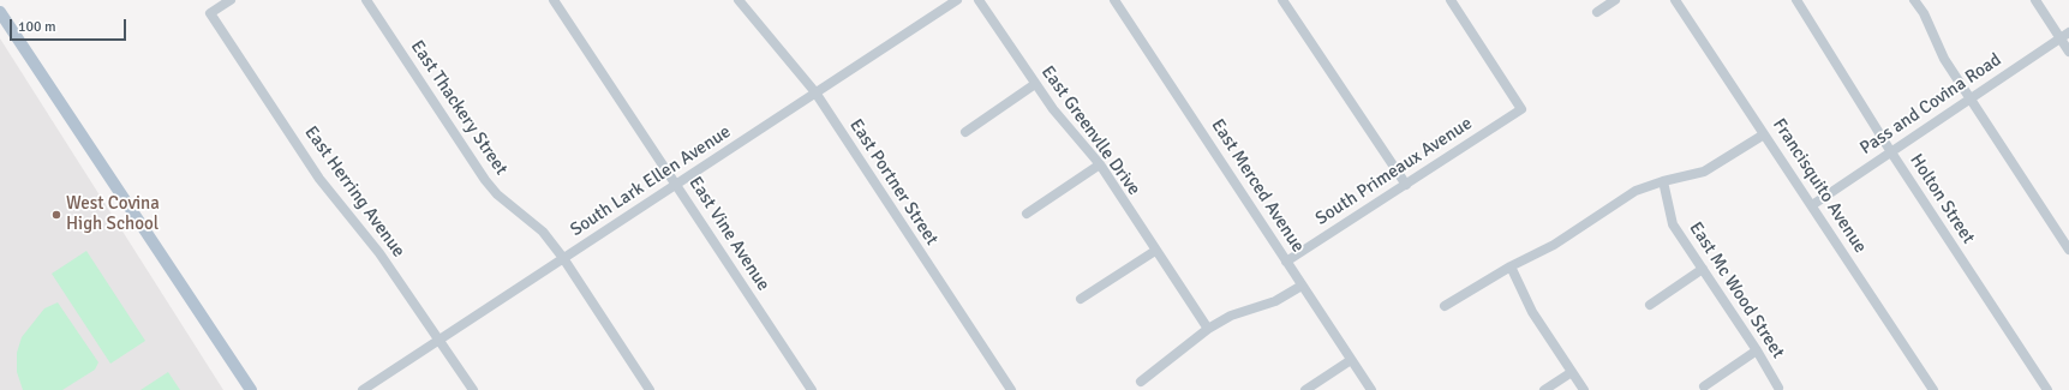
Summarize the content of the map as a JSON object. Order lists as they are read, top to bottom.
{
  "streets": {
    "street": [
      "Pass and Covina Road",
      "East Thackery Street",
      "East Greenvlle Drive",
      "South Primeaux Avenue",
      "South Lark Ellen Avenue",
      "East Portner Street",
      "East Merced Avenue",
      "Francisquito Avenue",
      "East Herring Avenue",
      "Holton Street",
      "East Vine Avenue",
      "East Mc Wood Street"
    ]
  },
  "crossings": [
    ["Pass and Covina Road", "Francisquito Avenue"],
    ["Pass and Covina Road", "Holton Street"],
    ["East Thackery Street", "South Lark Ellen Avenue"],
    ["South Primeaux Avenue", "East Merced Avenue"],
    ["South Lark Ellen Avenue", "East Portner Street"],
    ["South Lark Ellen Avenue", "East Herring Avenue"],
    ["South Lark Ellen Avenue", "East Vine Avenue"]
  ],
  "places": ["West Covina High School"],
  "scale_bar": "100 m"
}
